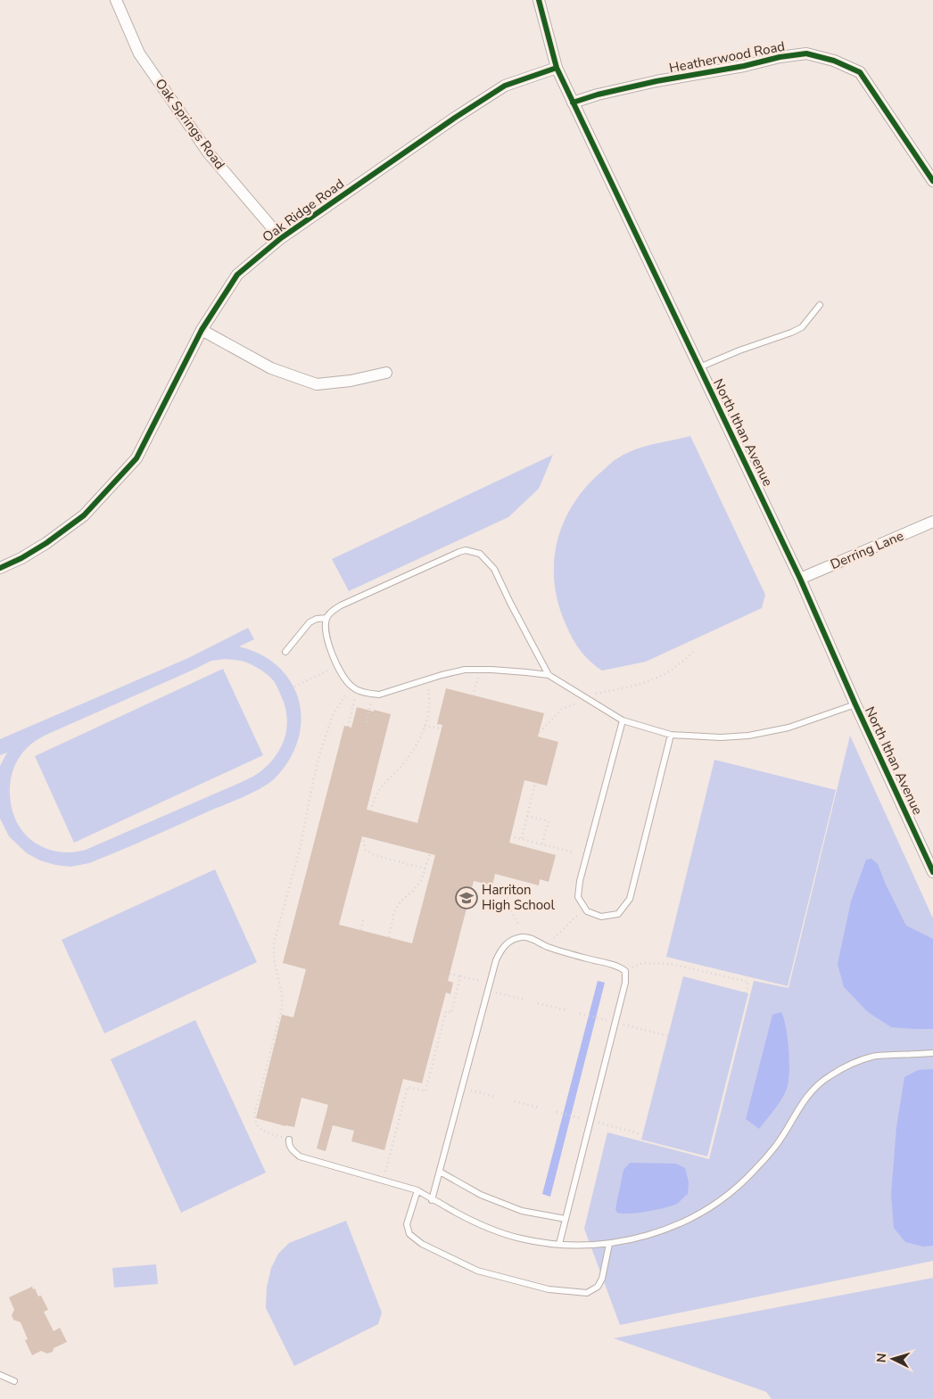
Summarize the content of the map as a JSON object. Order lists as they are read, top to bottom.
{
  "streets": {
    "street": [
      "Heatherwood Road",
      "Oak Springs Road",
      "Oak Ridge Road",
      "North Ithan Avenue",
      "Derring Lane"
    ]
  },
  "crossings": [
    ["Heatherwood Road", "North Ithan Avenue"],
    ["Oak Springs Road", "Oak Ridge Road"],
    ["Oak Ridge Road", "North Ithan Avenue"],
    ["North Ithan Avenue", "Derring Lane"]
  ],
  "places": {
    "school or university": ["Harriton High School"]
  },
  "north": "left"
}
